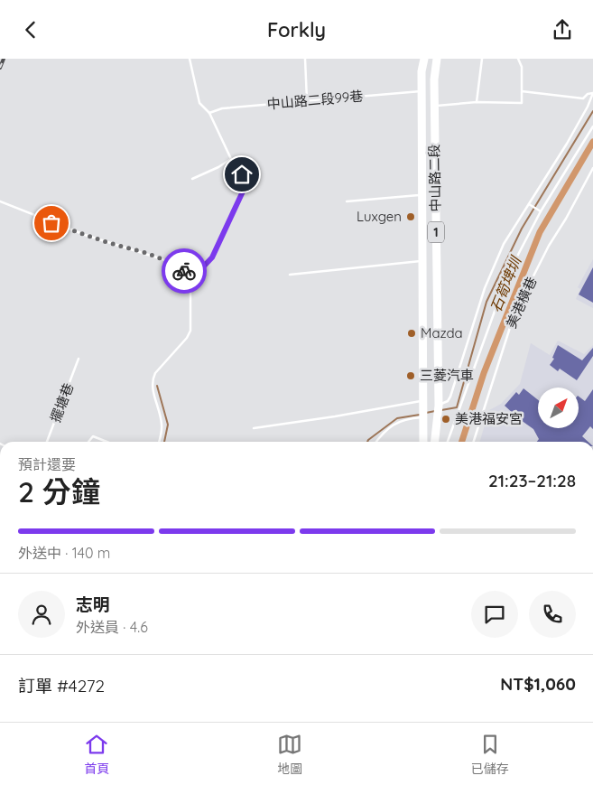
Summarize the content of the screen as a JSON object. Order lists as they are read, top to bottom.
{
  "streets": {
    "main road": ["中山路二段", "1"],
    "lane": ["中山路二段99巷", "美港橫巷", "擺塘巷"]
  },
  "crossings": [
    ["中山路二段99巷", "中山路二段"],
    ["中山路二段", "1"]
  ],
  "water": ["石筍埤圳"],
  "places": [
    "Luxgen",
    "Mazda",
    "三菱汽車",
    "美港福安宮"
  ],
  "north": "top right",
  "page": {
    "header": "Forkly",
    "heading": ["2 分鐘", "預計還要", "21:23–21:28"],
    "panel": [
      "志明",
      "外送員 · 4.6",
      "訂單 #4272",
      "NT$1,060"
    ],
    "bar": "外送中 · 140 m",
    "tabs": ["首頁", "地圖", "已儲存"]
  }
}
